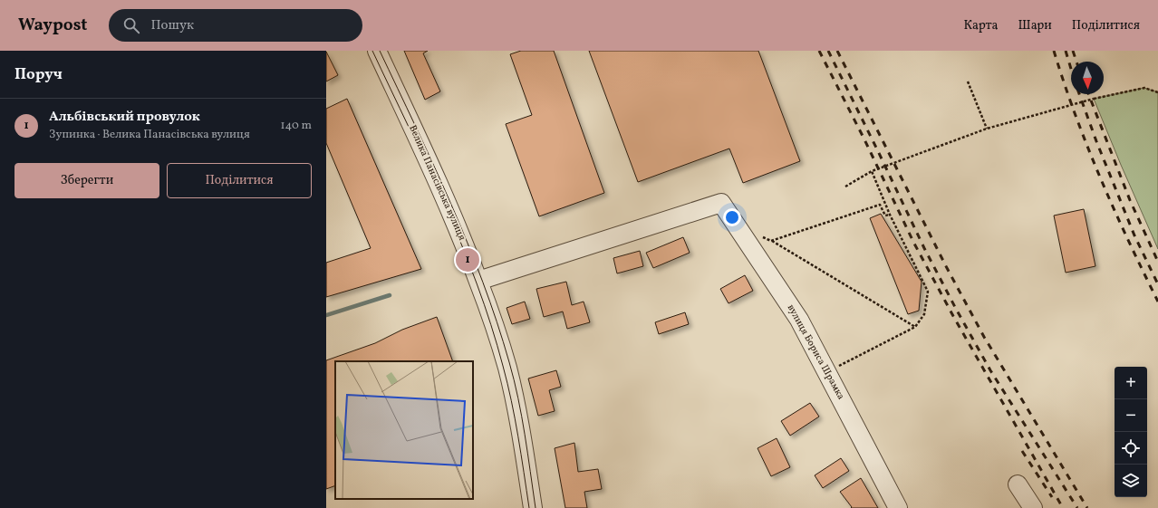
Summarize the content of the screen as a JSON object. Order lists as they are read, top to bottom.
{
  "streets": {
    "street": ["Велика Панасівська вулиця", "вулиця Бориса Шрамка"]
  },
  "crossings": [
    ["Велика Панасівська вулиця", "вулиця Бориса Шрамка"]
  ],
  "north": "bottom",
  "page": {
    "header": "Waypost",
    "search": "Пошук",
    "nav": ["Карта", "Шари", "Поділитися"],
    "heading": "Поруч",
    "list": [
      {
        "mark": "1",
        "name": "Альбівський провулок",
        "note": "Зупинка · Велика Панасівська вулиця",
        "value": "140 m"
      }
    ],
    "buttons": ["Зберегти", "Поділитися"],
    "pins": "1",
    "map_buttons": ["+", "−"]
  }
}
